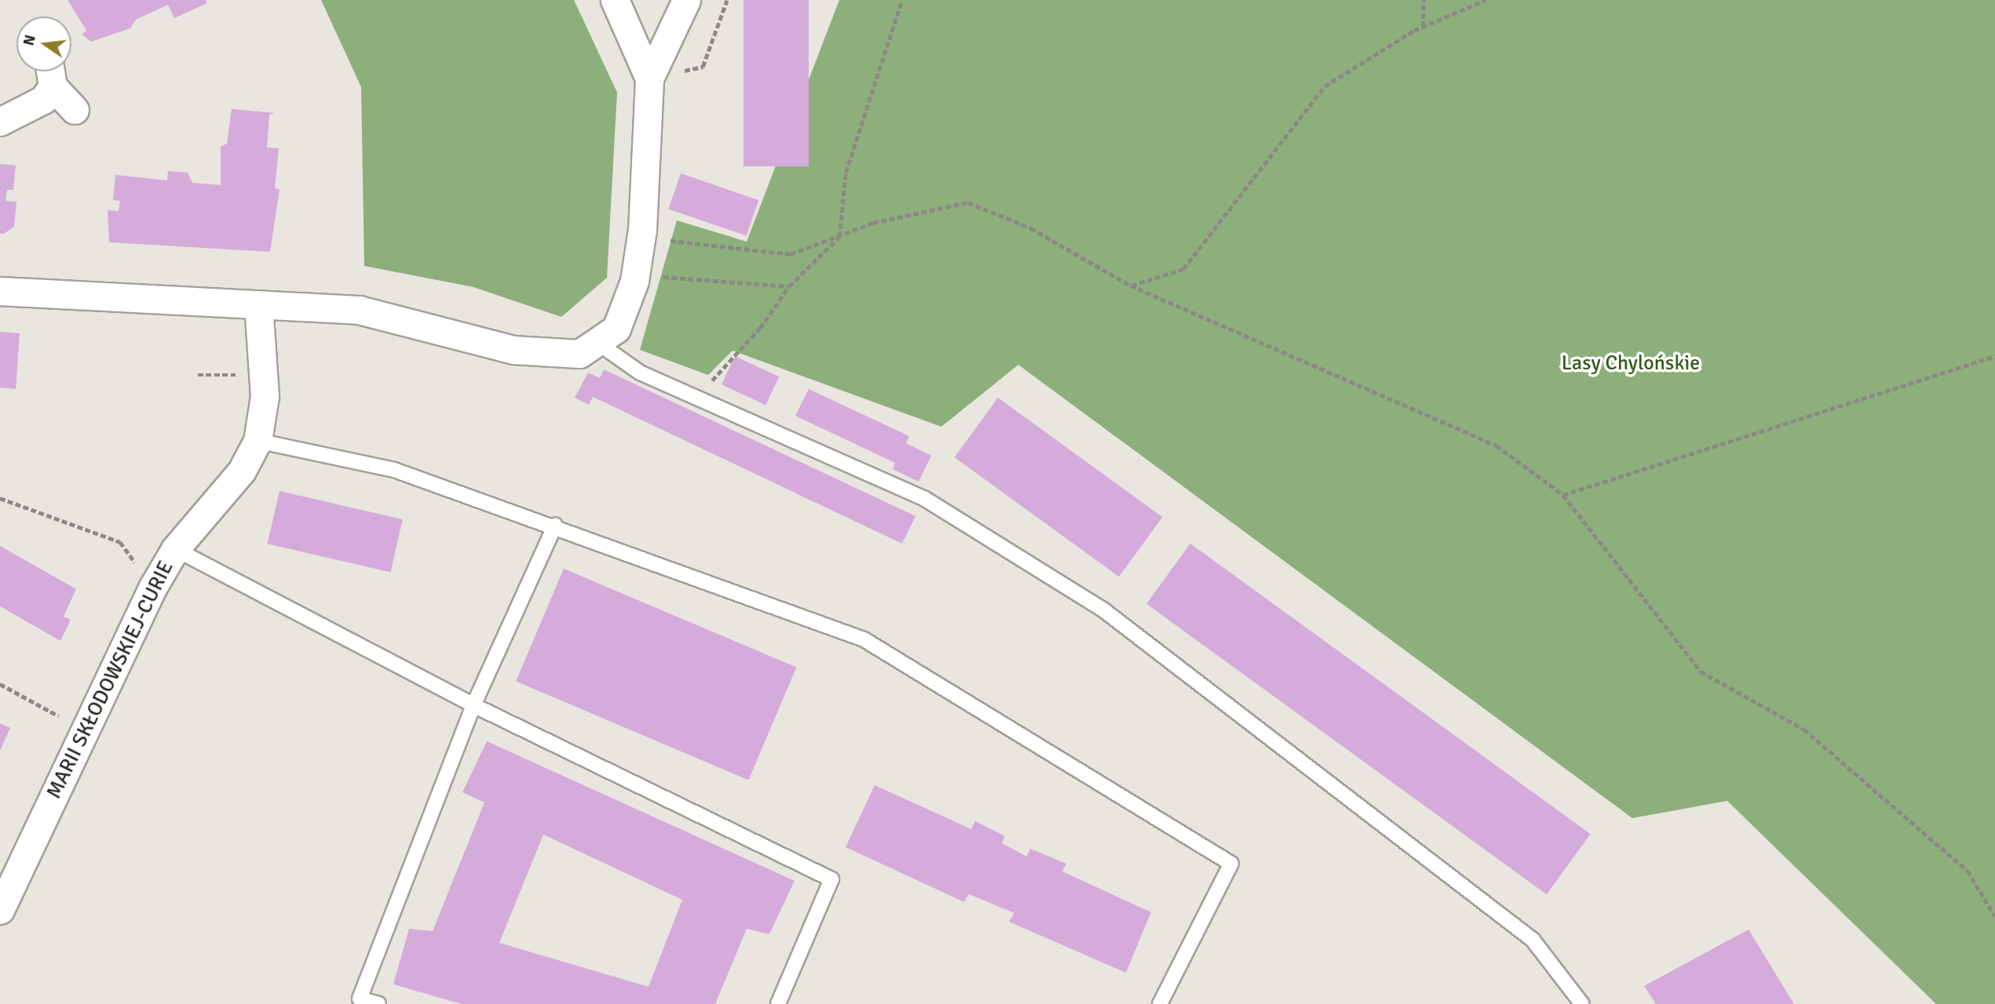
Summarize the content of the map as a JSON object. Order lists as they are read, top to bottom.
{
  "streets": {
    "street": ["MARII SKŁODOWSKIEJ-CURIE"]
  },
  "parks": ["Lasy Chylońskie"],
  "north": "left"
}
